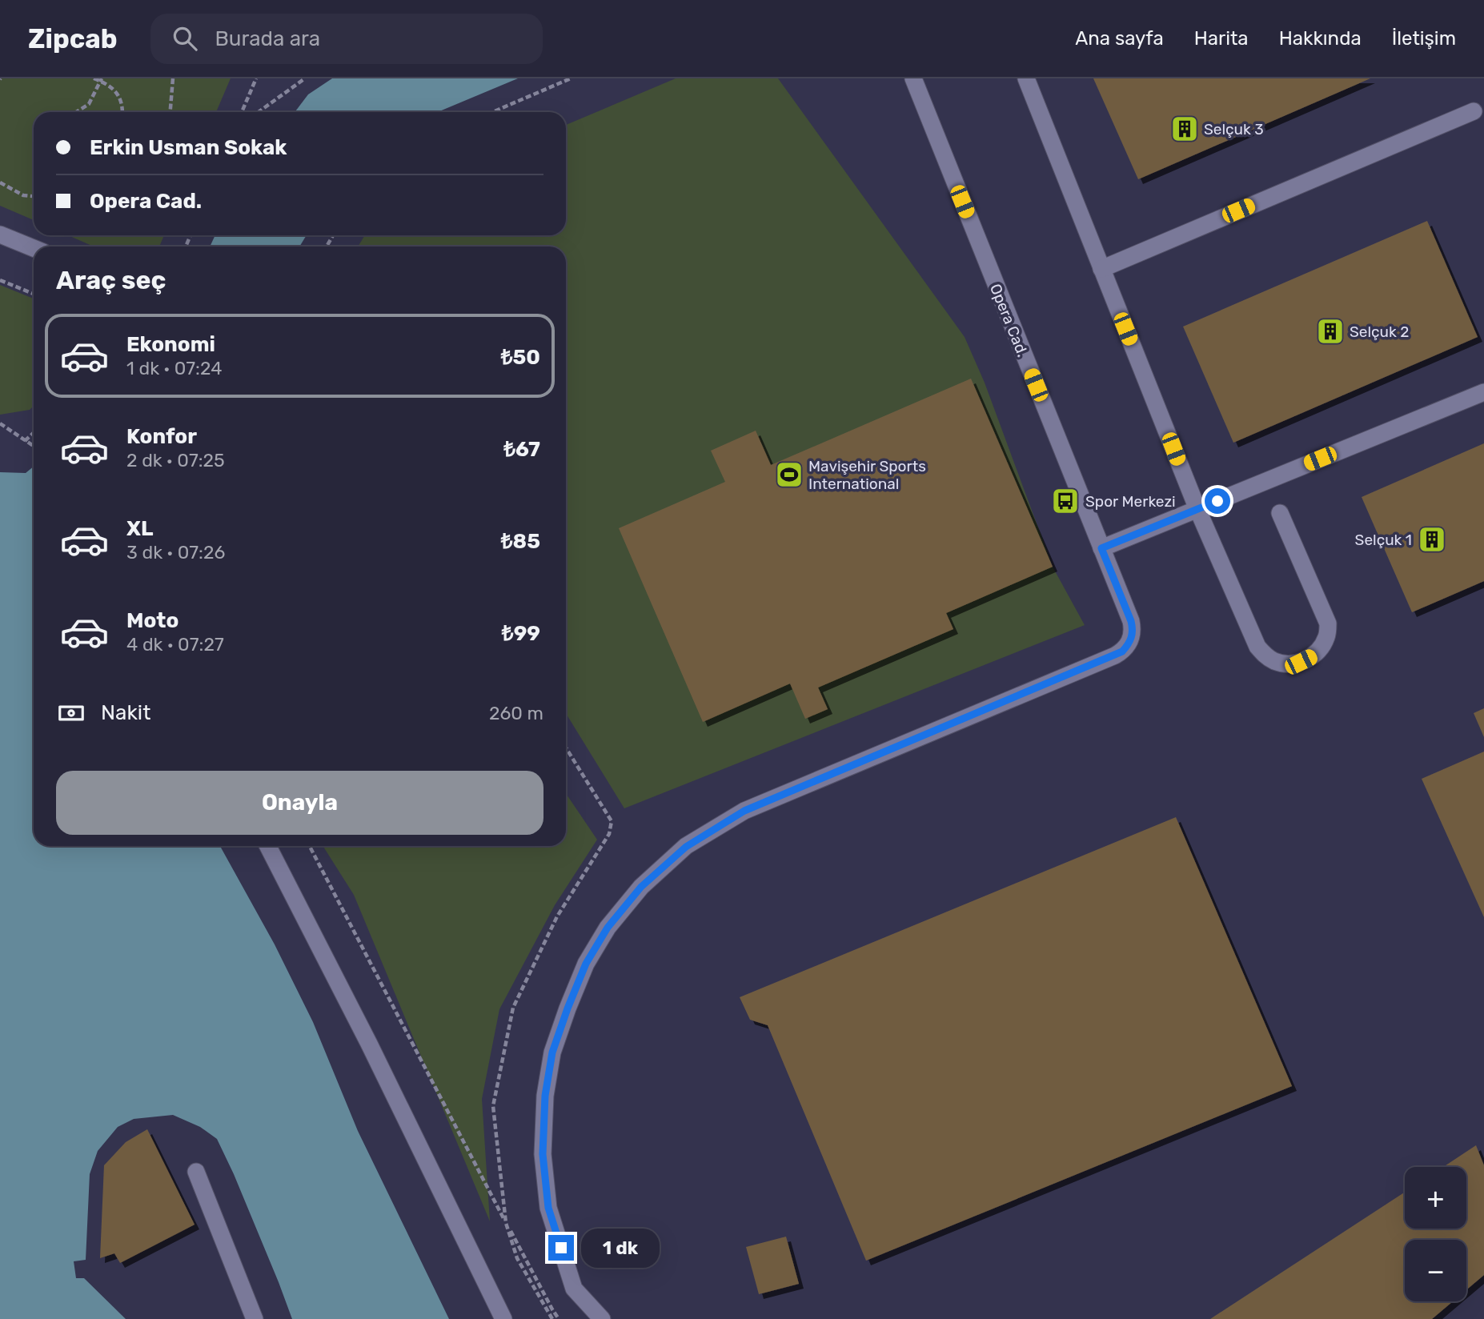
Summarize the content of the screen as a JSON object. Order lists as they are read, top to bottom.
{
  "streets": {
    "street": ["Opera Cad."]
  },
  "places": {
    "building": ["Selçuk 3", "Selçuk 2", "Selçuk 1"],
    "sports": ["Mavişehir Sports International"],
    "bus stop": ["Spor Merkezi"]
  },
  "page": {
    "header": "Zipcab",
    "search": "Burada ara",
    "nav": [
      "Ana sayfa",
      "Harita",
      "Hakkında",
      "İletişim"
    ],
    "banner": ["Erkin Usman Sokak", "Opera Cad."],
    "heading": "Araç seç",
    "list": [
      {
        "name": "Ekonomi",
        "note": "1 dk · 07:24",
        "value": "₺50"
      },
      {
        "name": "Konfor",
        "note": "2 dk · 07:25",
        "value": "₺67"
      },
      {
        "name": "XL",
        "note": "3 dk · 07:26",
        "value": "₺85"
      },
      {
        "name": "Moto",
        "note": "4 dk · 07:27",
        "value": "₺99"
      }
    ],
    "pay": ["Nakit", "260 m"],
    "buttons": "Onayla",
    "map_buttons": ["+", "−"],
    "bubble": "1 dk"
  }
}
